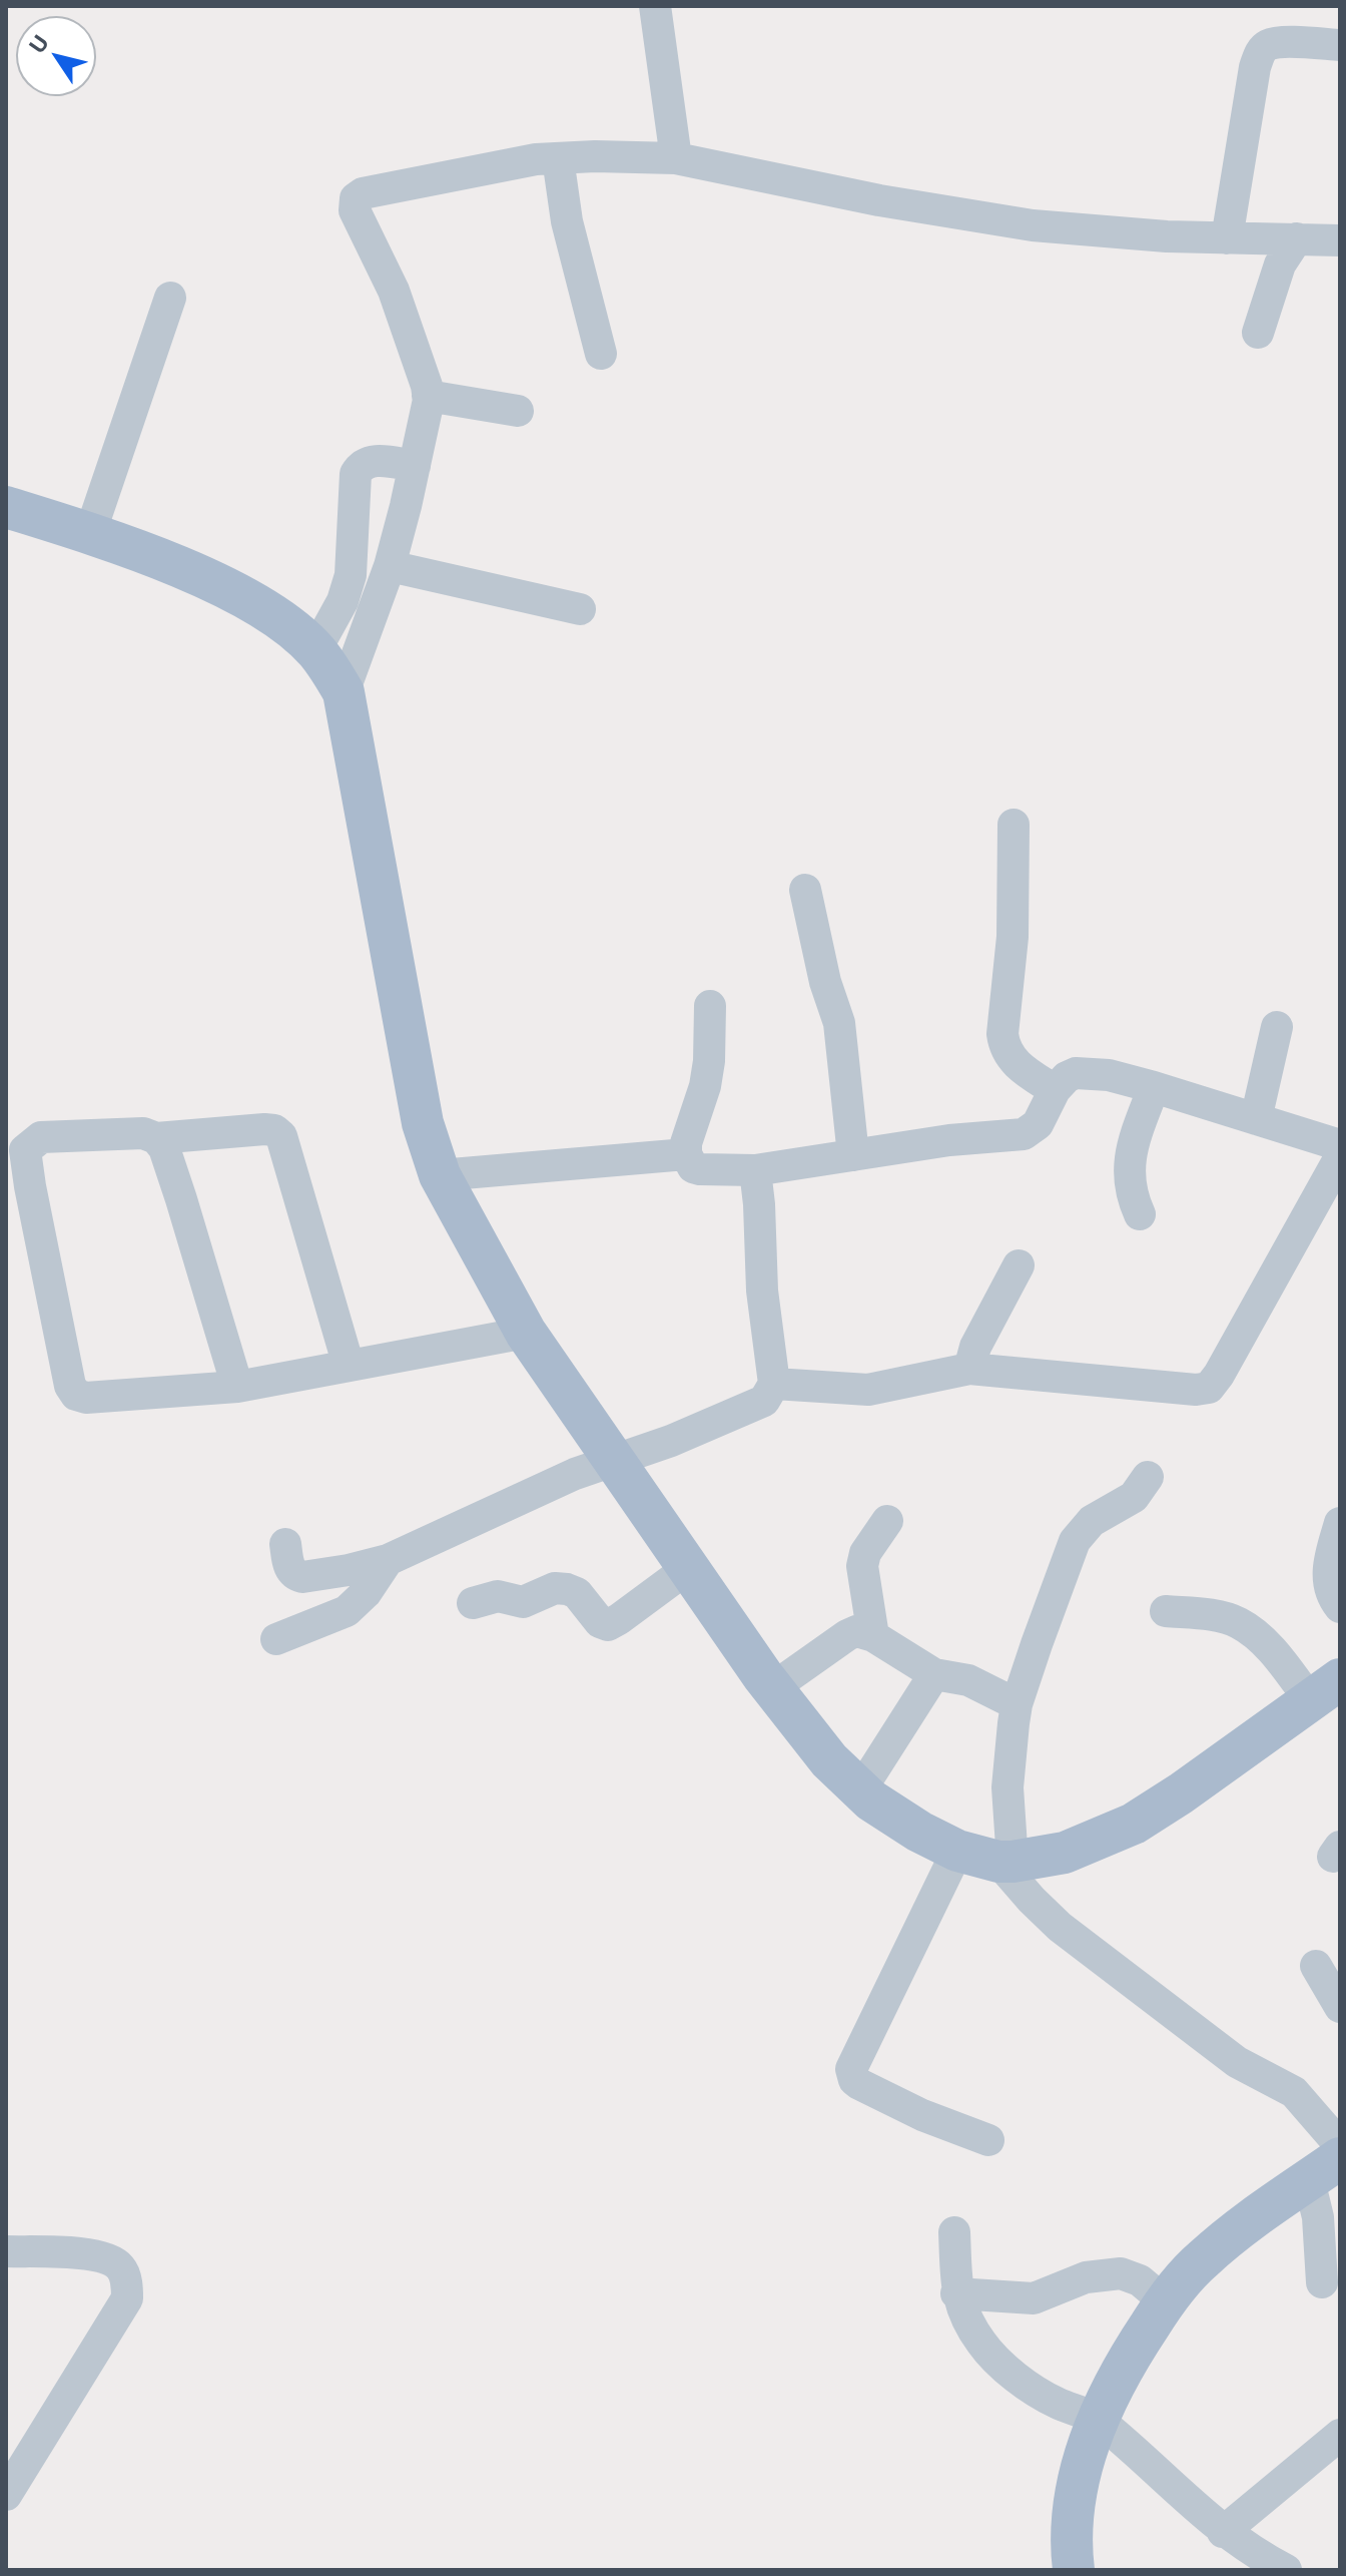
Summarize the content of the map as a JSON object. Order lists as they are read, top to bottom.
{
  "north": "top left"
}
